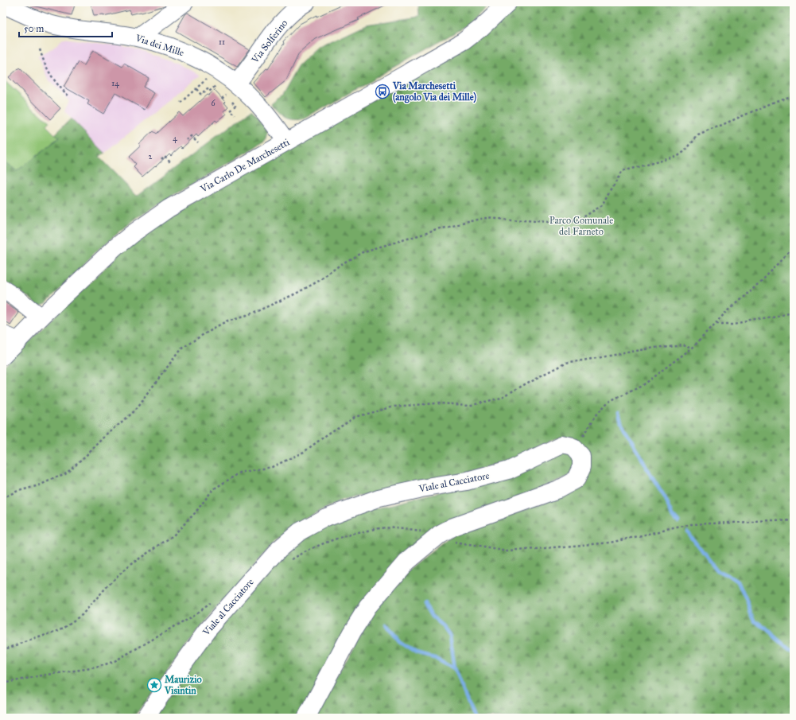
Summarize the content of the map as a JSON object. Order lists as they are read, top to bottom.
{
  "streets": {
    "street": [
      "Via Solferino",
      "Via dei Mille",
      "Via Carlo De Marchesetti",
      "Viale al Cacciatore"
    ]
  },
  "crossings": [
    ["Via Solferino", "Via dei Mille"],
    ["Via dei Mille", "Via Carlo De Marchesetti"]
  ],
  "parks": ["Parco Comunale del Farneto"],
  "places": {
    "bus stop": ["Via Marchesetti (angolo Via dei Mille)"],
    "place": ["Maurizio Visintin"]
  },
  "house_numbers": [
    "11",
    "14",
    "6",
    "4",
    "2"
  ],
  "scale_bar": "50 m"
}
